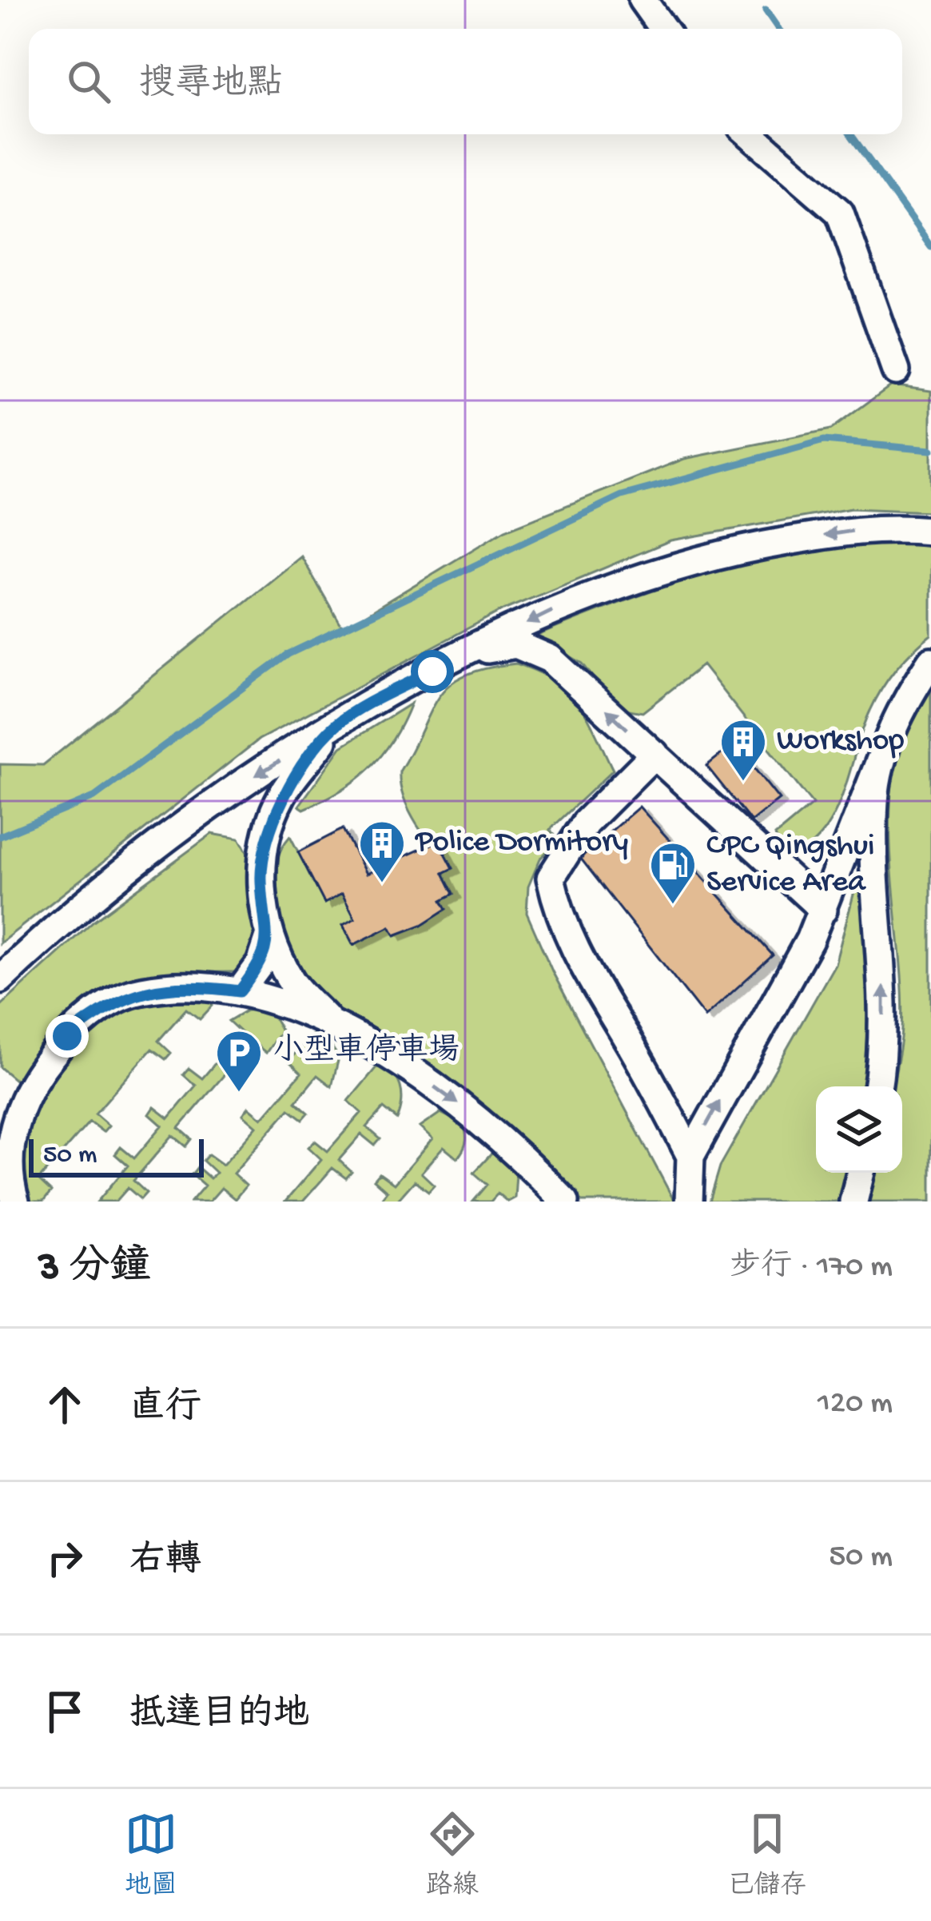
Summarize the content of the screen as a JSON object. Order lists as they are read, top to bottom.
{
  "places": {
    "building": ["Workshop", "Police Dormitory"],
    "fuel station": ["CPC Qingshui Service Area"],
    "parking": ["小型車停車場"]
  },
  "scale_bar": "50 m",
  "page": {
    "search": "搜尋地點",
    "scale": "50 m",
    "heading": ["3 分鐘", "步行 · 170 m"],
    "list": [
      ["直行", "120 m"],
      ["右轉", "50 m"],
      "抵達目的地"
    ],
    "nav": ["地圖", "路線", "已儲存"]
  }
}
